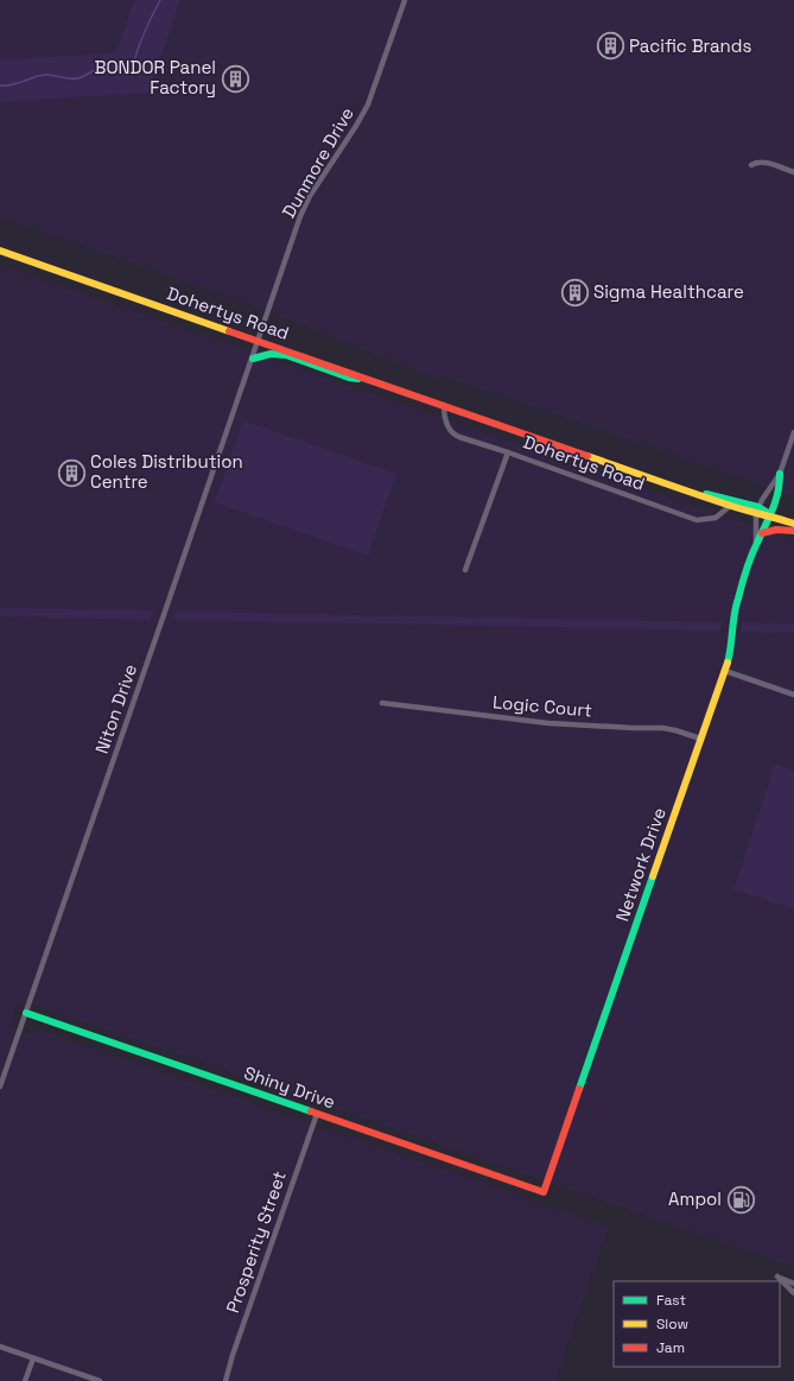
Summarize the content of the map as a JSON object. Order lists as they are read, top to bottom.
{
  "streets": {
    "street": [
      "Dunmore Drive",
      "Dohertys Road",
      "Logic Court",
      "Niton Drive",
      "Network Drive",
      "Shiny Drive",
      "Prosperity Street"
    ]
  },
  "crossings": [
    ["Dunmore Drive", "Dohertys Road"],
    ["Dunmore Drive", "Niton Drive"],
    ["Dohertys Road", "Niton Drive"],
    ["Dohertys Road", "Network Drive"],
    ["Logic Court", "Network Drive"],
    ["Niton Drive", "Shiny Drive"],
    ["Network Drive", "Shiny Drive"],
    ["Shiny Drive", "Prosperity Street"]
  ],
  "places": {
    "building": [
      "Pacific Brands",
      "BONDOR Panel Factory",
      "Sigma Healthcare",
      "Coles Distribution Centre"
    ],
    "fuel station": ["Ampol"]
  },
  "legend": ["Fast", "Slow", "Jam"]
}
